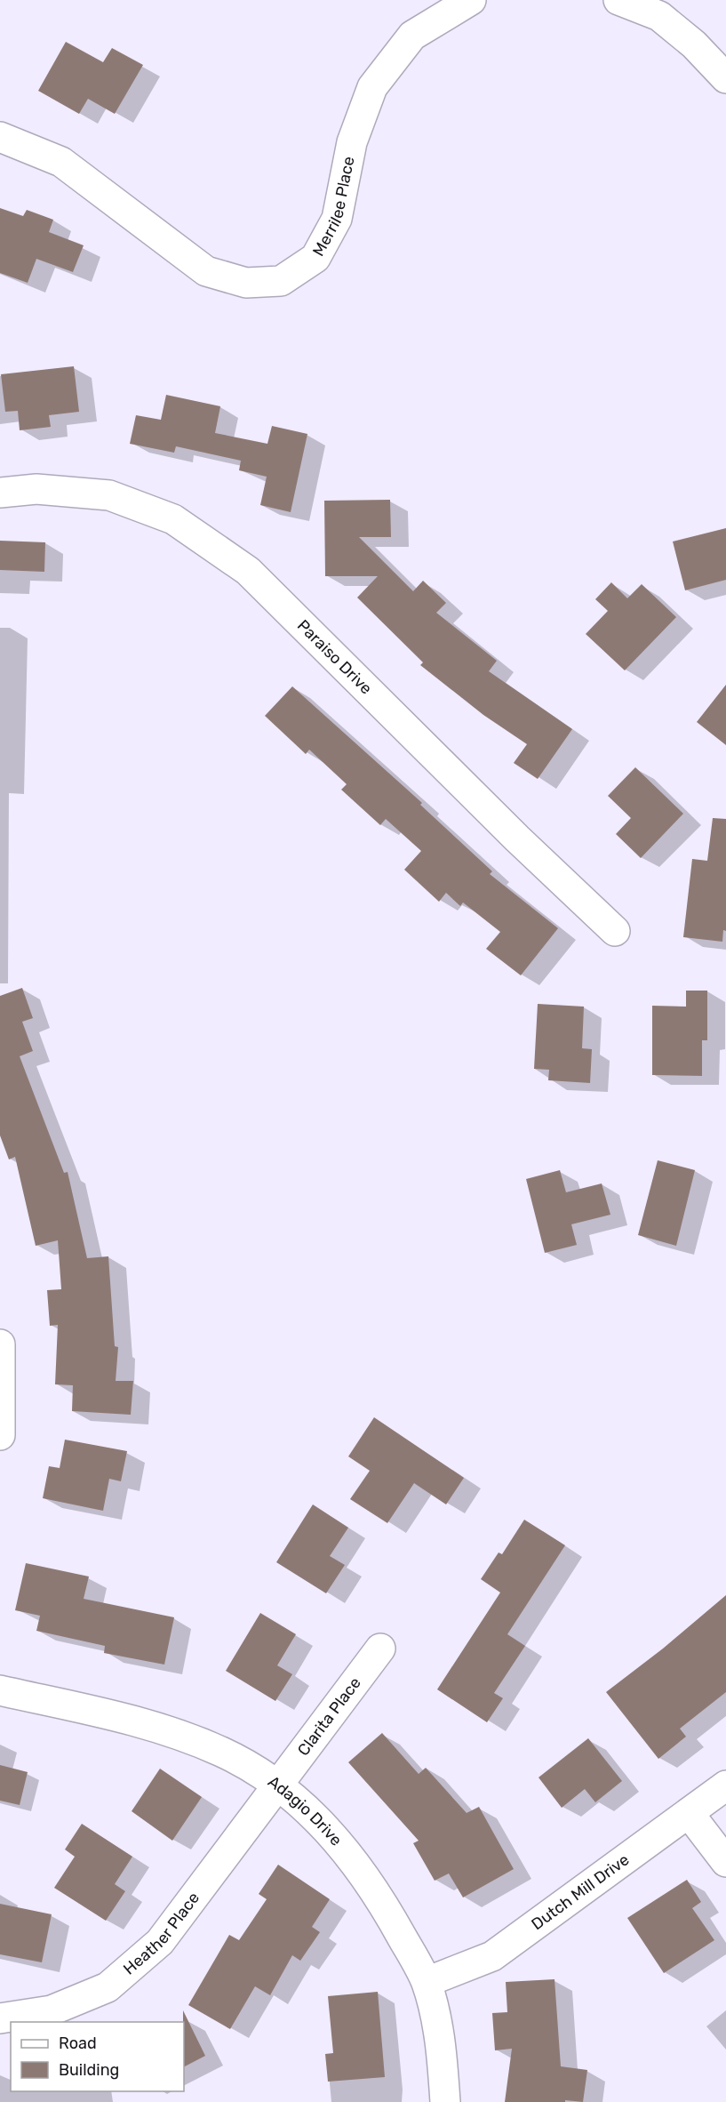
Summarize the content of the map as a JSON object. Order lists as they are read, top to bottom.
{
  "streets": {
    "street": [
      "Merrilee Place",
      "Paraiso Drive",
      "Clarita Place",
      "Adagio Drive",
      "Dutch Mill Drive",
      "Heather Place"
    ]
  },
  "crossings": [
    ["Clarita Place", "Adagio Drive"],
    ["Clarita Place", "Heather Place"],
    ["Adagio Drive", "Dutch Mill Drive"],
    ["Adagio Drive", "Heather Place"]
  ],
  "legend": ["Road", "Building"]
}
